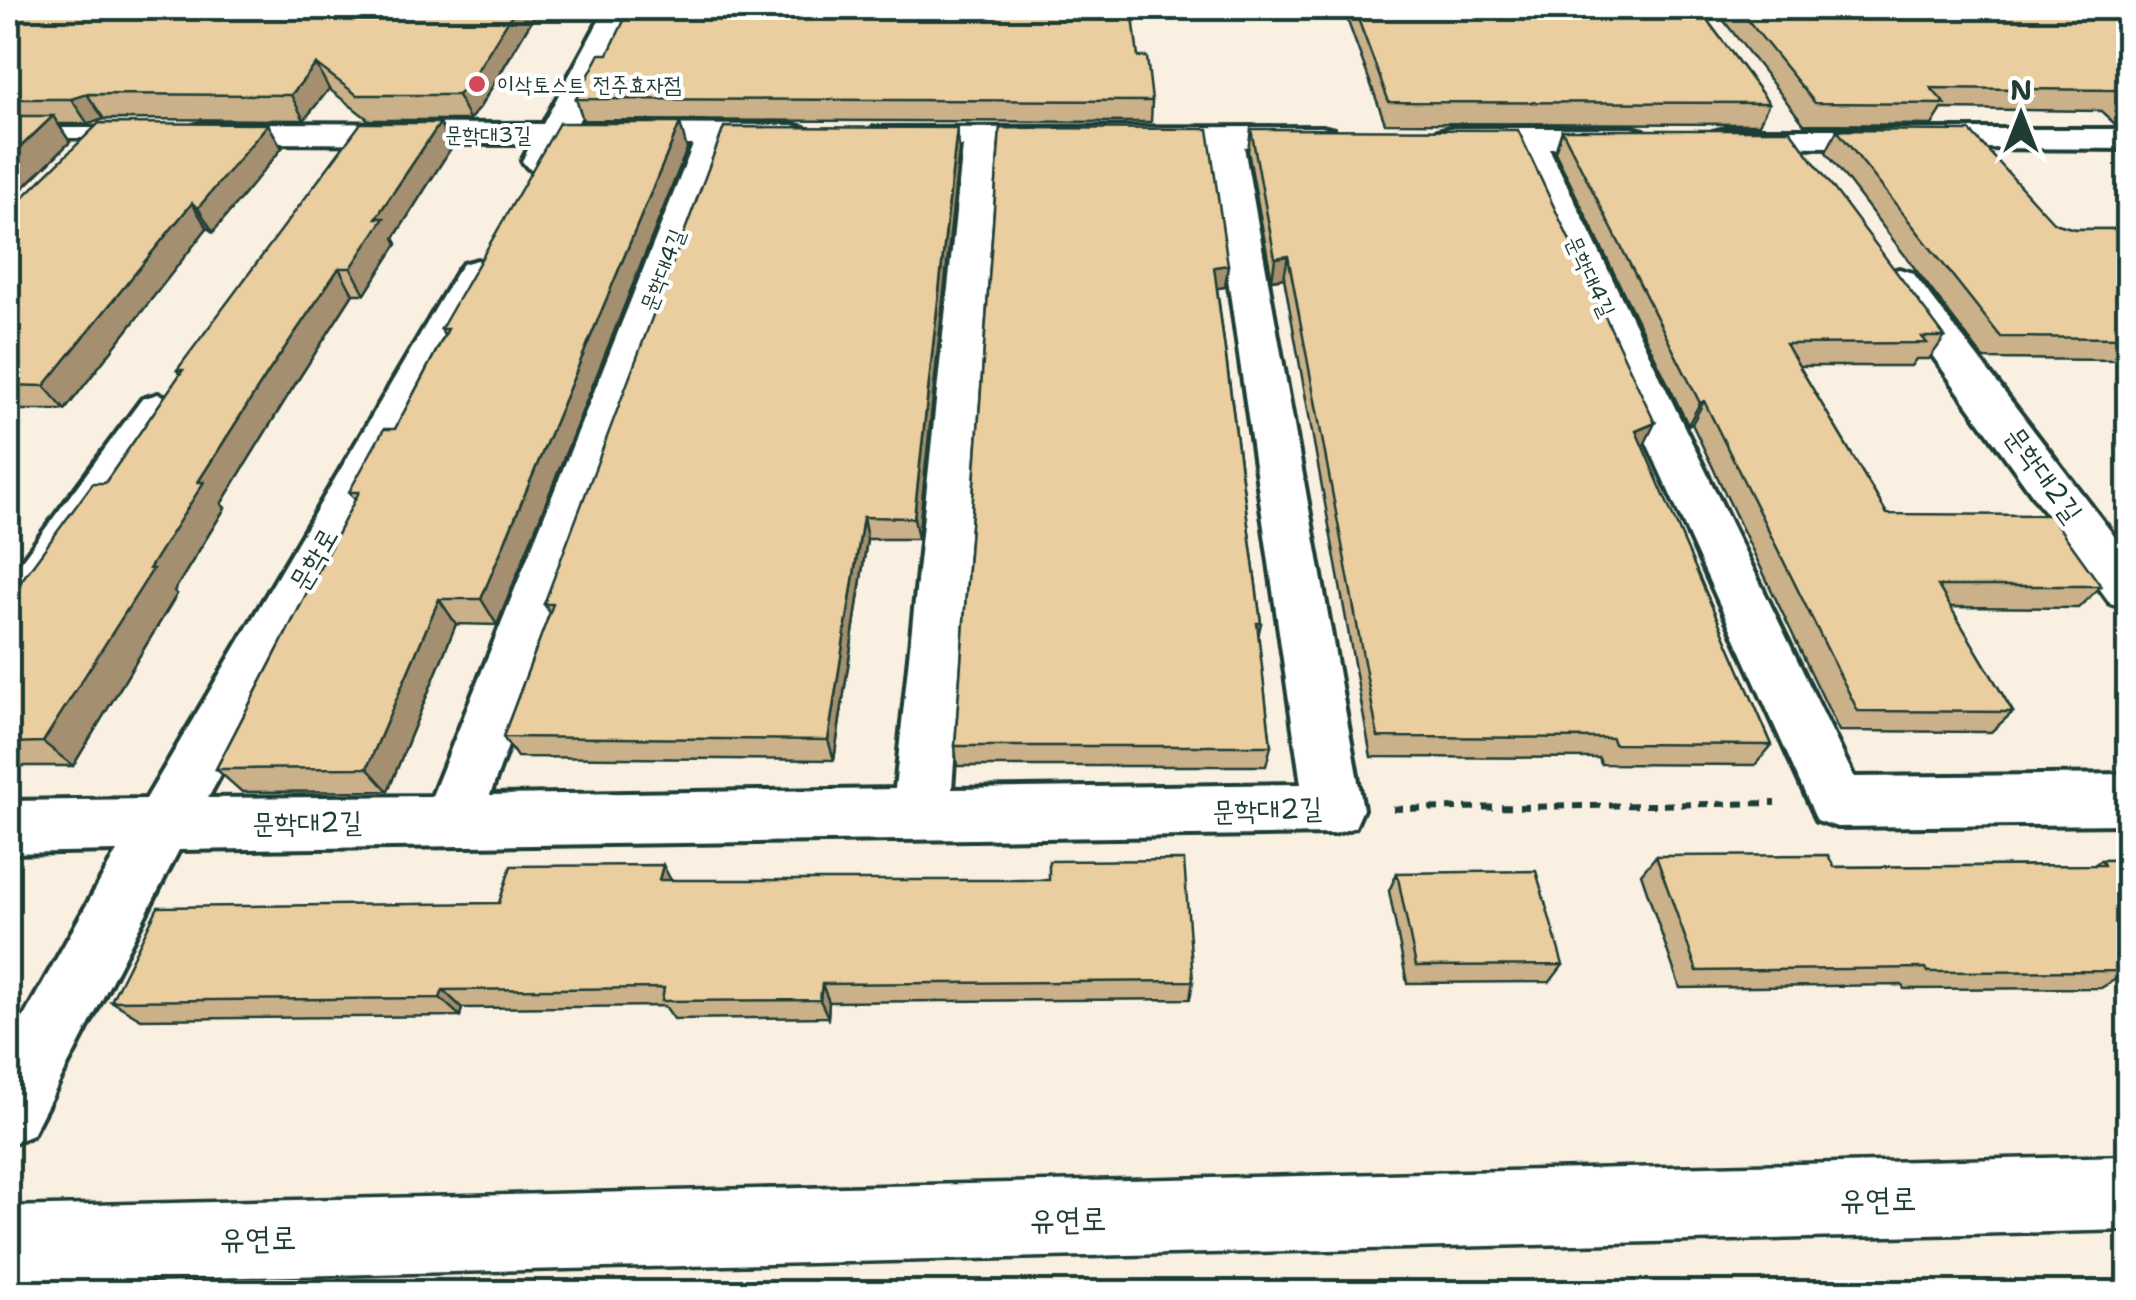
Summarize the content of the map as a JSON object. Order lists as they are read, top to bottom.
{
  "streets": {
    "street": [
      "문학대3길",
      "문학대4길",
      "문학대2길",
      "문학로",
      "유연로"
    ]
  },
  "crossings": [
    ["문학대3길", "문학로"],
    ["문학대4길", "문학대2길"],
    ["문학대2길", "문학로"]
  ],
  "places": ["이삭토스트 전주효자점"],
  "north": "top"
}
